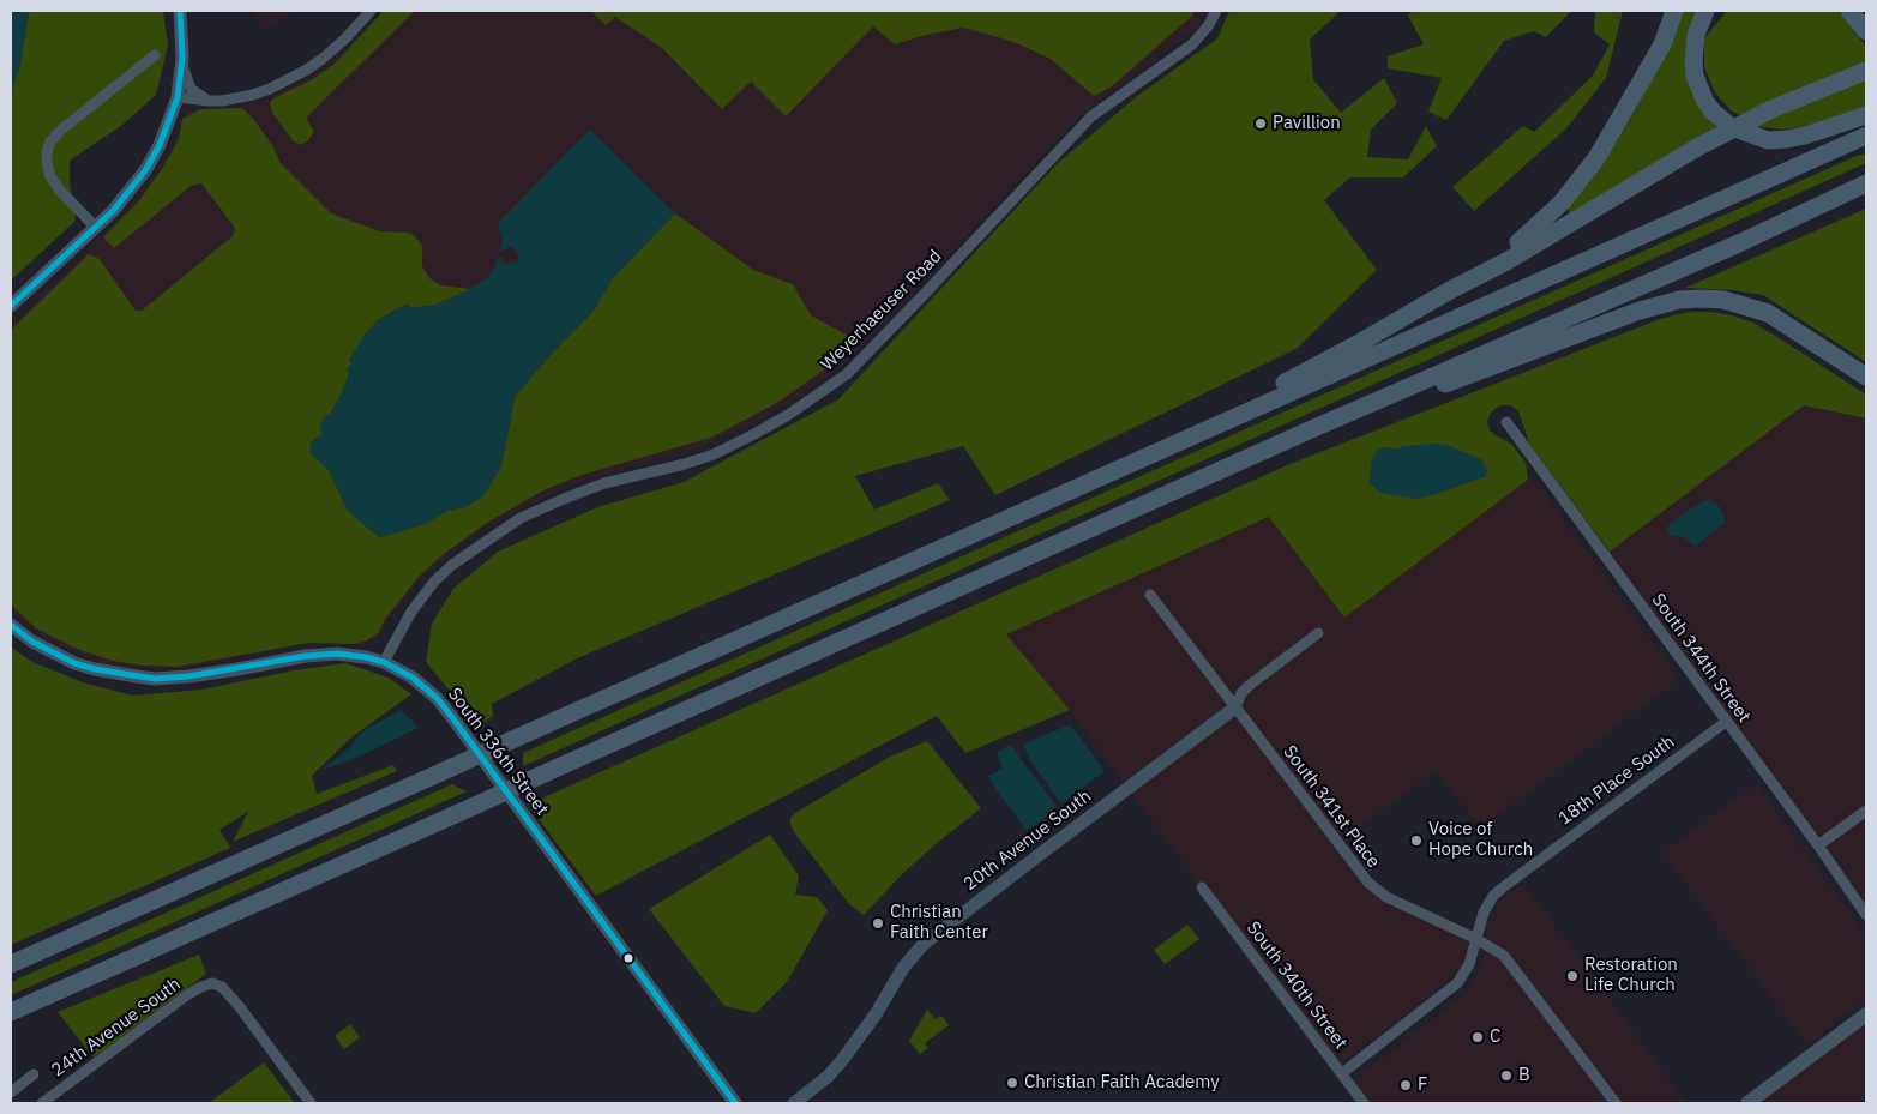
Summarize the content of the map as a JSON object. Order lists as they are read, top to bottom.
{
  "streets": {
    "street": [
      "Weyerhaeuser Road",
      "South 344th Street",
      "South 336th Street",
      "18th Place South",
      "South 341st Place",
      "20th Avenue South",
      "South 340th Street",
      "24th Avenue South"
    ]
  },
  "crossings": [
    ["Weyerhaeuser Road", "South 336th Street"],
    ["South 344th Street", "18th Place South"],
    ["18th Place South", "South 341st Place"],
    ["18th Place South", "South 340th Street"],
    ["South 341st Place", "20th Avenue South"]
  ],
  "places": [
    "Pavillion",
    "Voice of Hope Church",
    "Christian Faith Center",
    "Restoration Life Church",
    "C",
    "B",
    "Christian Faith Academy",
    "F"
  ]
}
